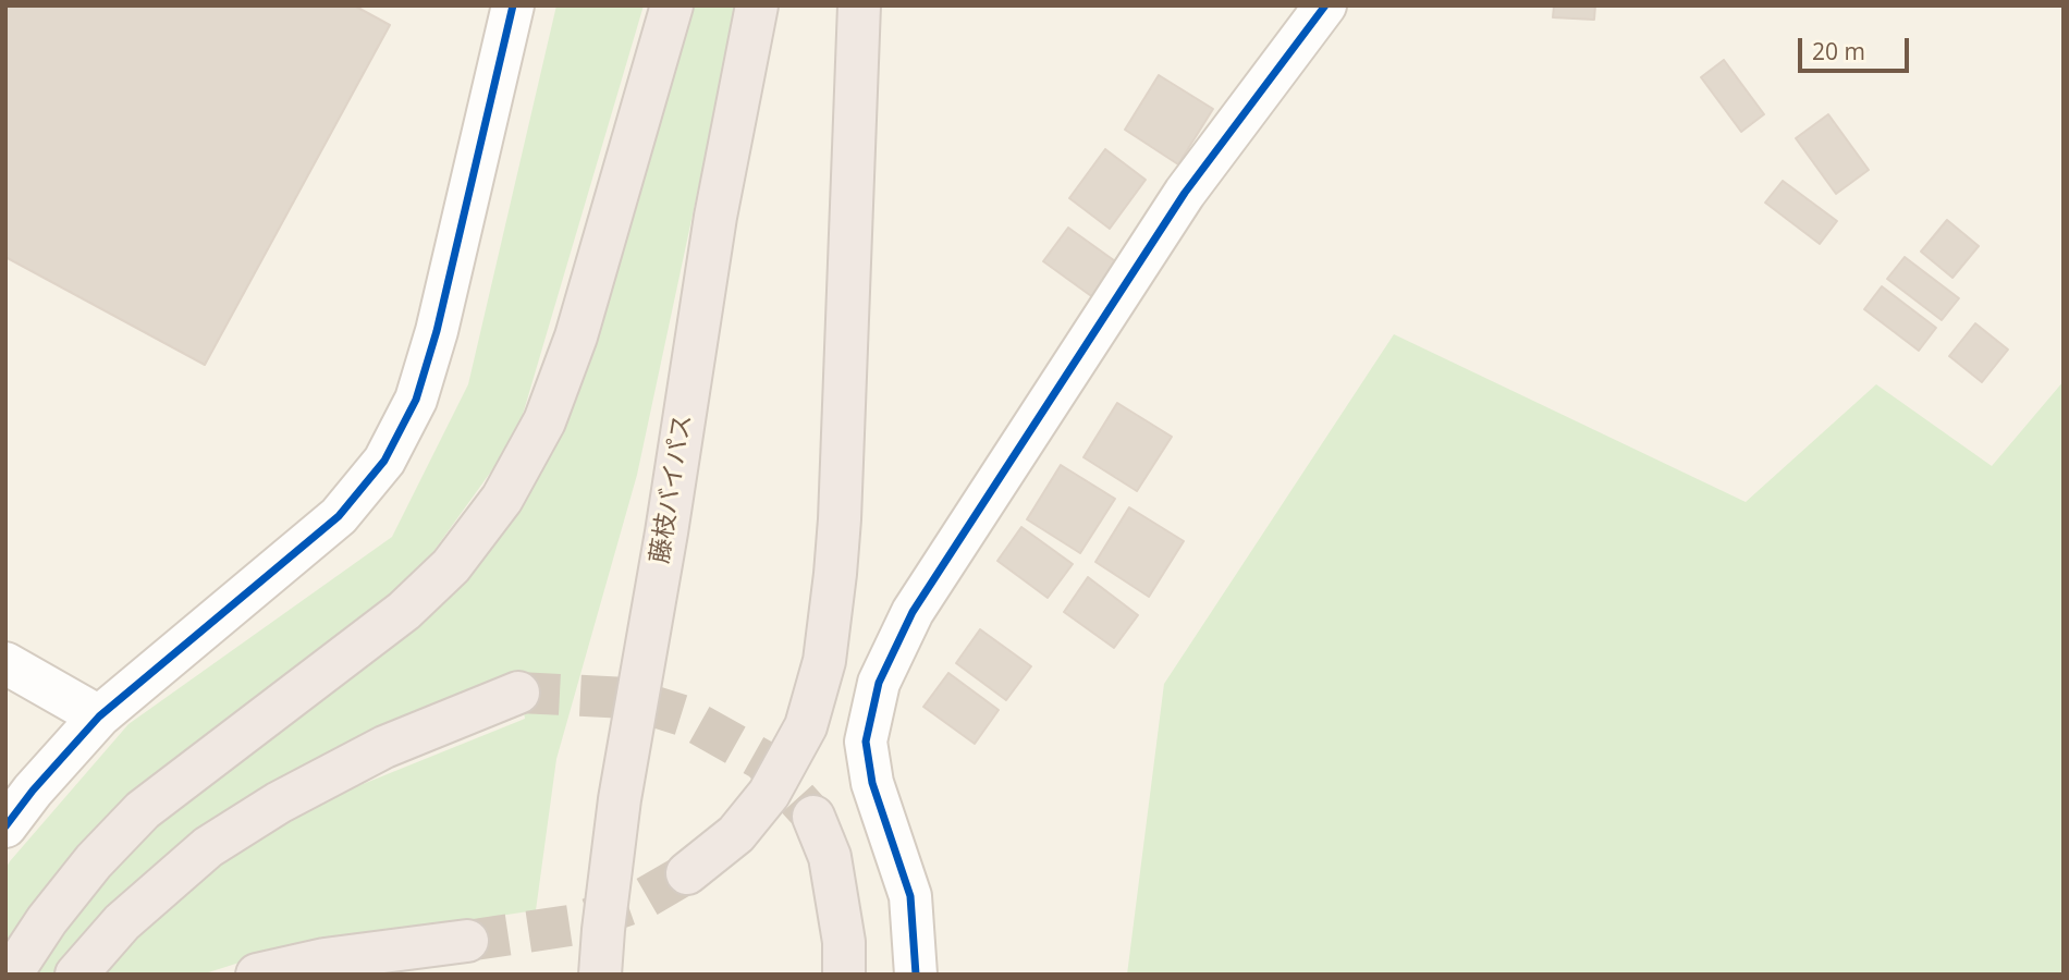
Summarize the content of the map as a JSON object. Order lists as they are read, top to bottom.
{
  "streets": {
    "highway": ["藤枝バイパス"]
  },
  "scale_bar": "20 m"
}
